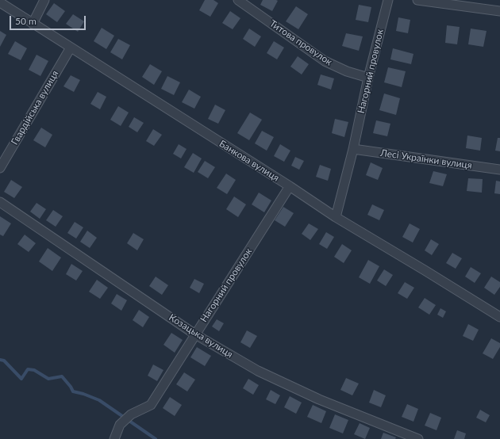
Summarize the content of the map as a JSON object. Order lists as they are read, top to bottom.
{
  "streets": {
    "street": [
      "Титова провулок",
      "Нагорний провулок",
      "Гвардійська вулиця",
      "Лесі Українки вулиця",
      "Банкова вулиця",
      "Козацька вулиця"
    ]
  },
  "crossings": [
    ["Титова провулок", "Нагорний провулок"],
    ["Нагорний провулок", "Лесі Українки вулиця"],
    ["Нагорний провулок", "Банкова вулиця"],
    ["Нагорний провулок", "Козацька вулиця"],
    ["Гвардійська вулиця", "Банкова вулиця"]
  ],
  "scale_bar": "50 m"
}
